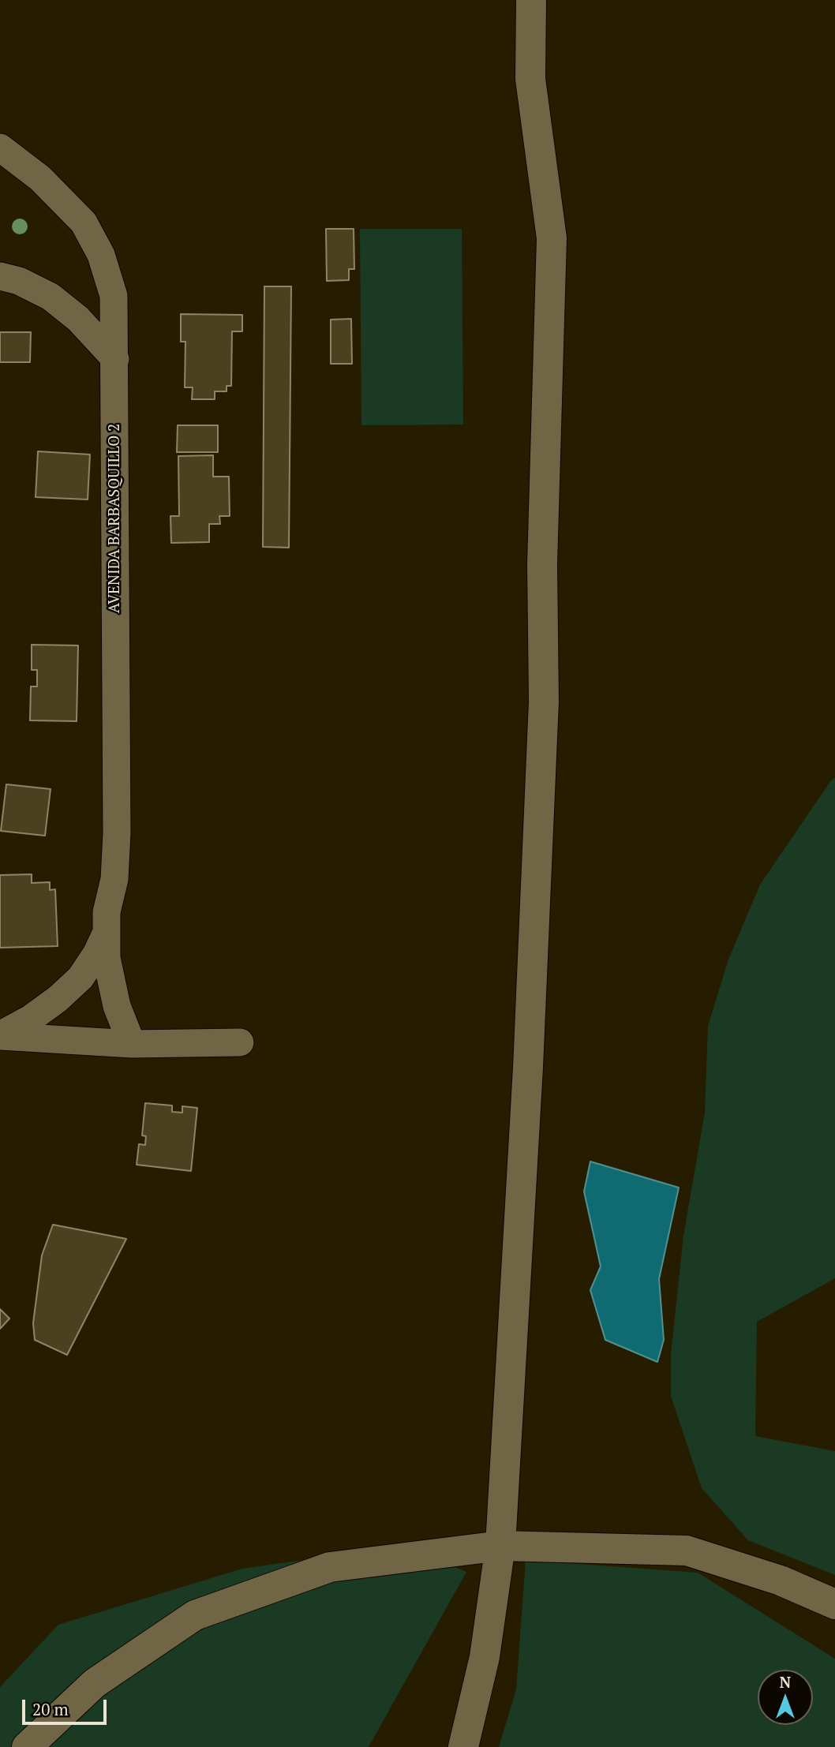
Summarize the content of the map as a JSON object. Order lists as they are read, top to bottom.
{
  "streets": {
    "street": ["AVENIDA BARBASQUILLO 2"]
  },
  "scale_bar": "20 m",
  "north": "top"
}
